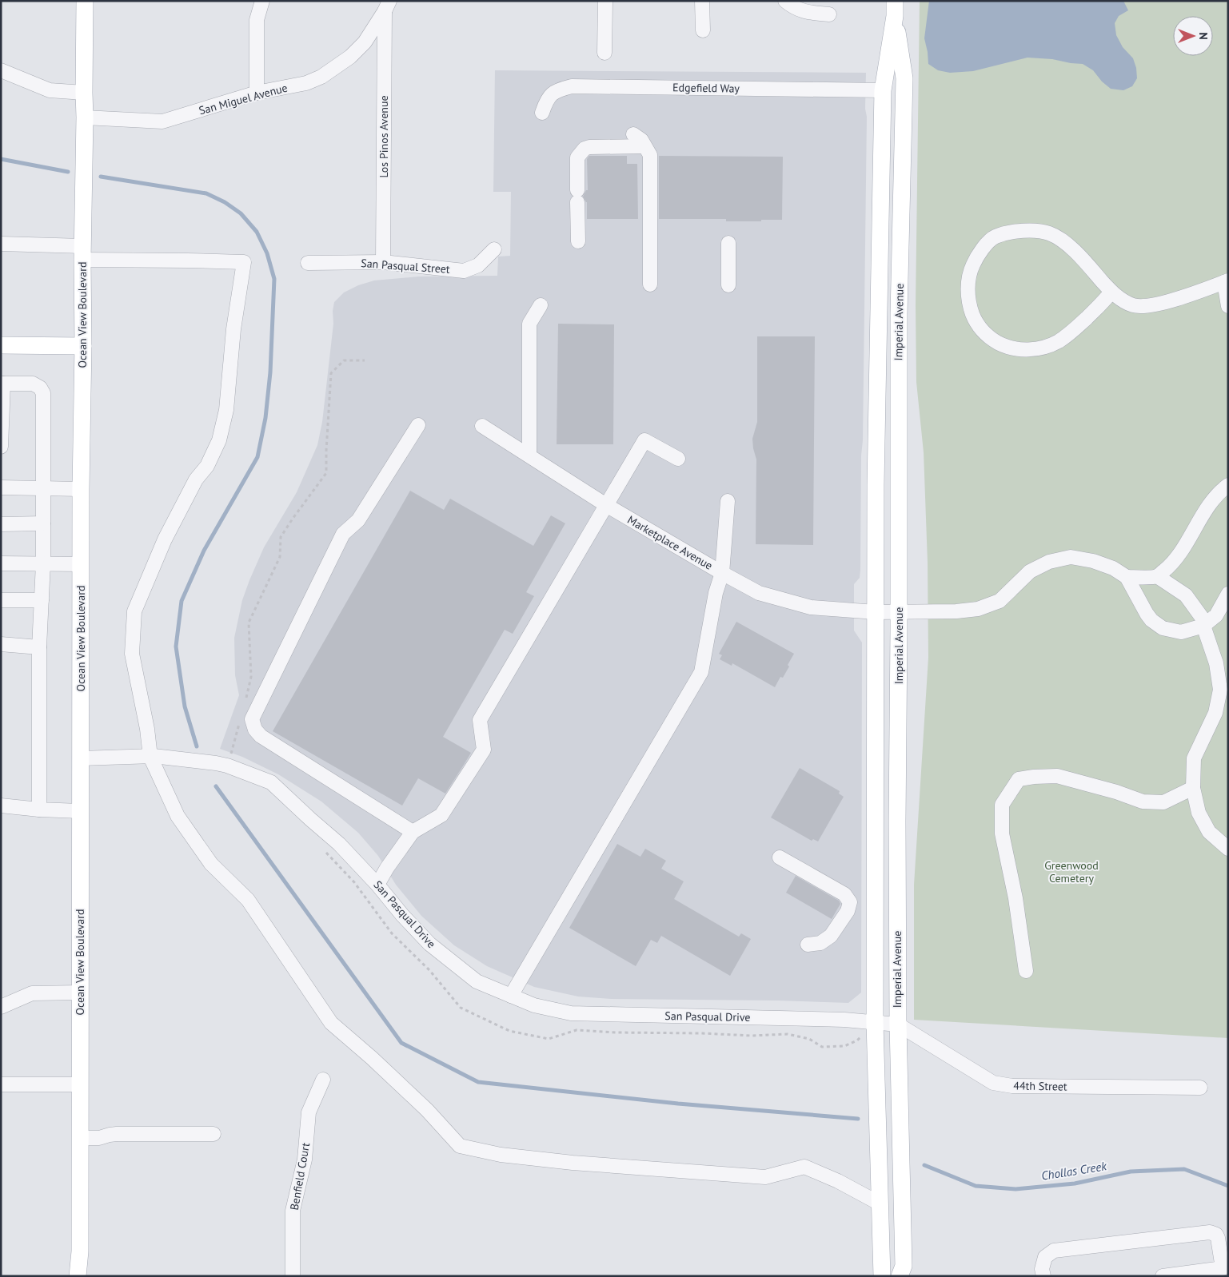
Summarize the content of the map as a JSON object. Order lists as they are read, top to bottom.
{
  "streets": {
    "main road": ["Ocean View Boulevard", "Imperial Avenue"],
    "street": [
      "Edgefield Way",
      "San Miguel Avenue",
      "Los Pinos Avenue",
      "San Pasqual Street",
      "Marketplace Avenue",
      "San Pasqual Drive",
      "44th Street",
      "Benfield Court"
    ]
  },
  "crossings": [
    ["Edgefield Way", "Imperial Avenue"],
    ["San Miguel Avenue", "Los Pinos Avenue"],
    ["San Miguel Avenue", "Ocean View Boulevard"],
    ["Los Pinos Avenue", "San Pasqual Street"],
    ["Ocean View Boulevard", "San Pasqual Drive"],
    ["Imperial Avenue", "Marketplace Avenue"],
    ["Imperial Avenue", "San Pasqual Drive"],
    ["Imperial Avenue", "44th Street"],
    ["San Pasqual Drive", "44th Street"]
  ],
  "water": ["Chollas Creek"],
  "parks": ["Greenwood Cemetery"],
  "north": "right"
}
